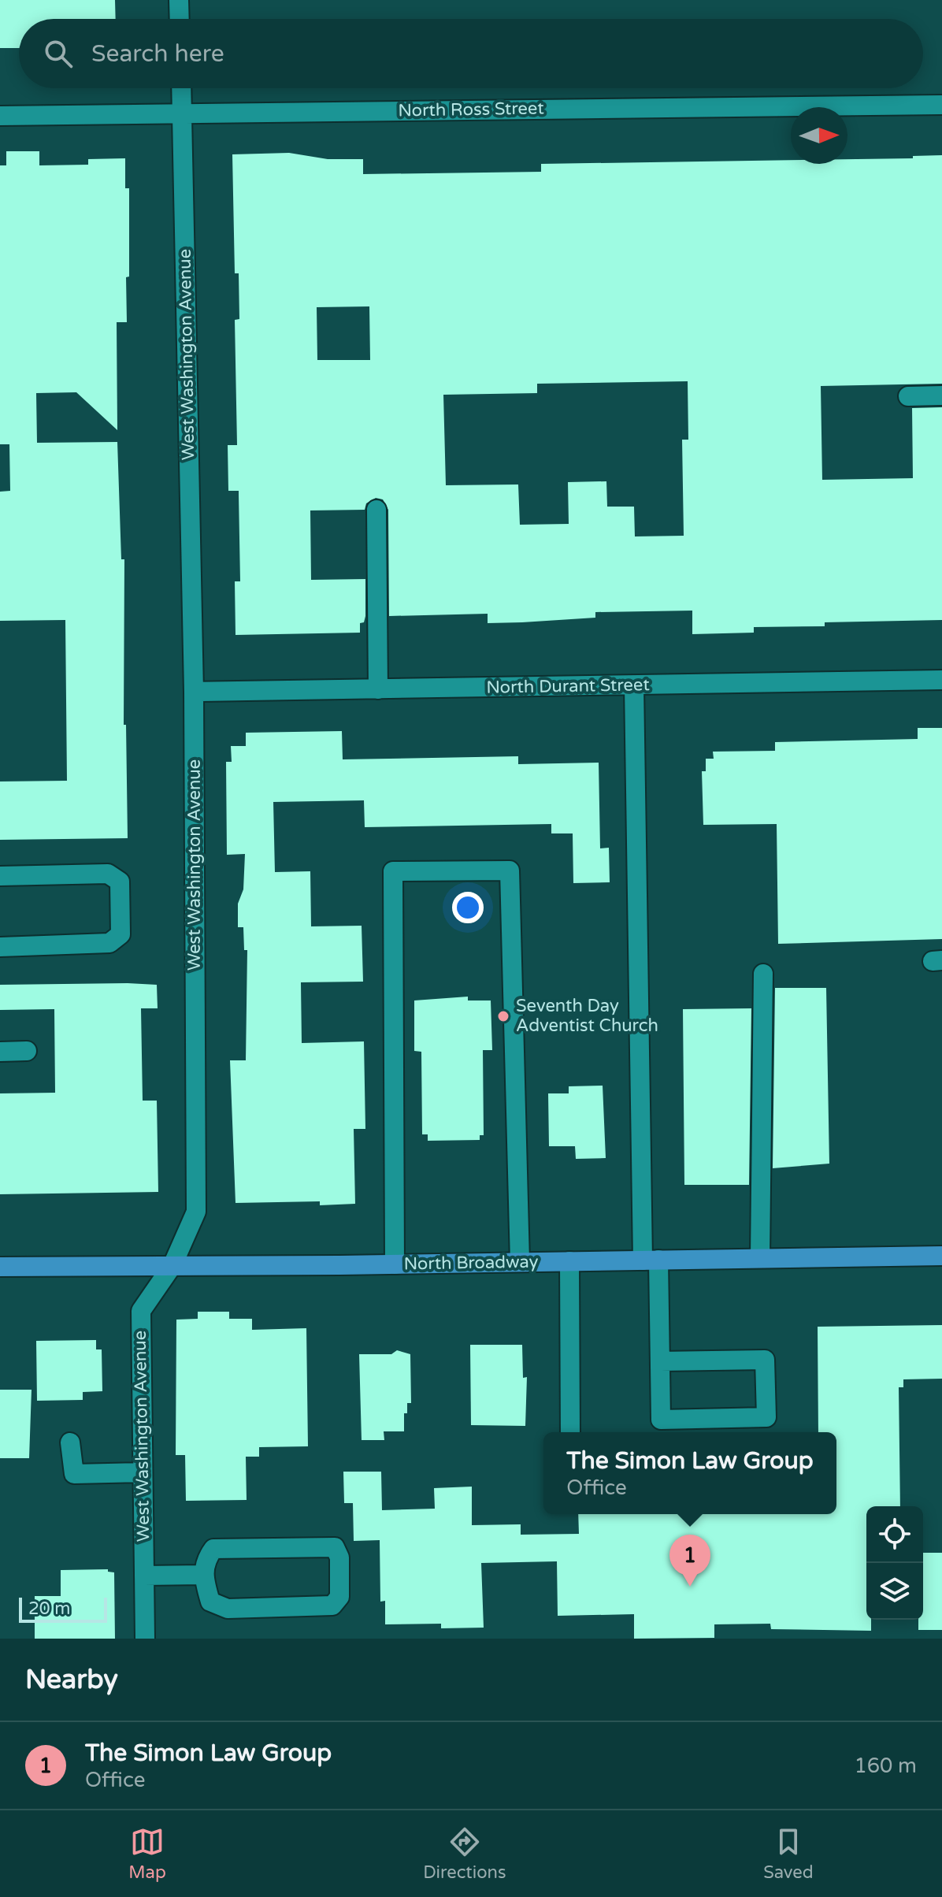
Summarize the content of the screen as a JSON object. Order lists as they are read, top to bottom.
{
  "streets": {
    "main road": ["North Broadway"],
    "street": ["North Ross Street", "West Washington Avenue", "North Durant Street"]
  },
  "crossings": [
    ["North Ross Street", "West Washington Avenue"],
    ["West Washington Avenue", "North Durant Street"],
    ["West Washington Avenue", "North Broadway"]
  ],
  "places": ["Seventh Day Adventist Church"],
  "scale_bar": "20 m",
  "north": "right",
  "page": {
    "search": "Search here",
    "popup": ["The Simon Law Group", "Office"],
    "pins": "1",
    "scale": "20 m",
    "heading": "Nearby",
    "list": [
      {
        "mark": "1",
        "name": "The Simon Law Group",
        "note": "Office",
        "value": "160 m"
      }
    ],
    "nav": ["Map", "Directions", "Saved"]
  }
}
